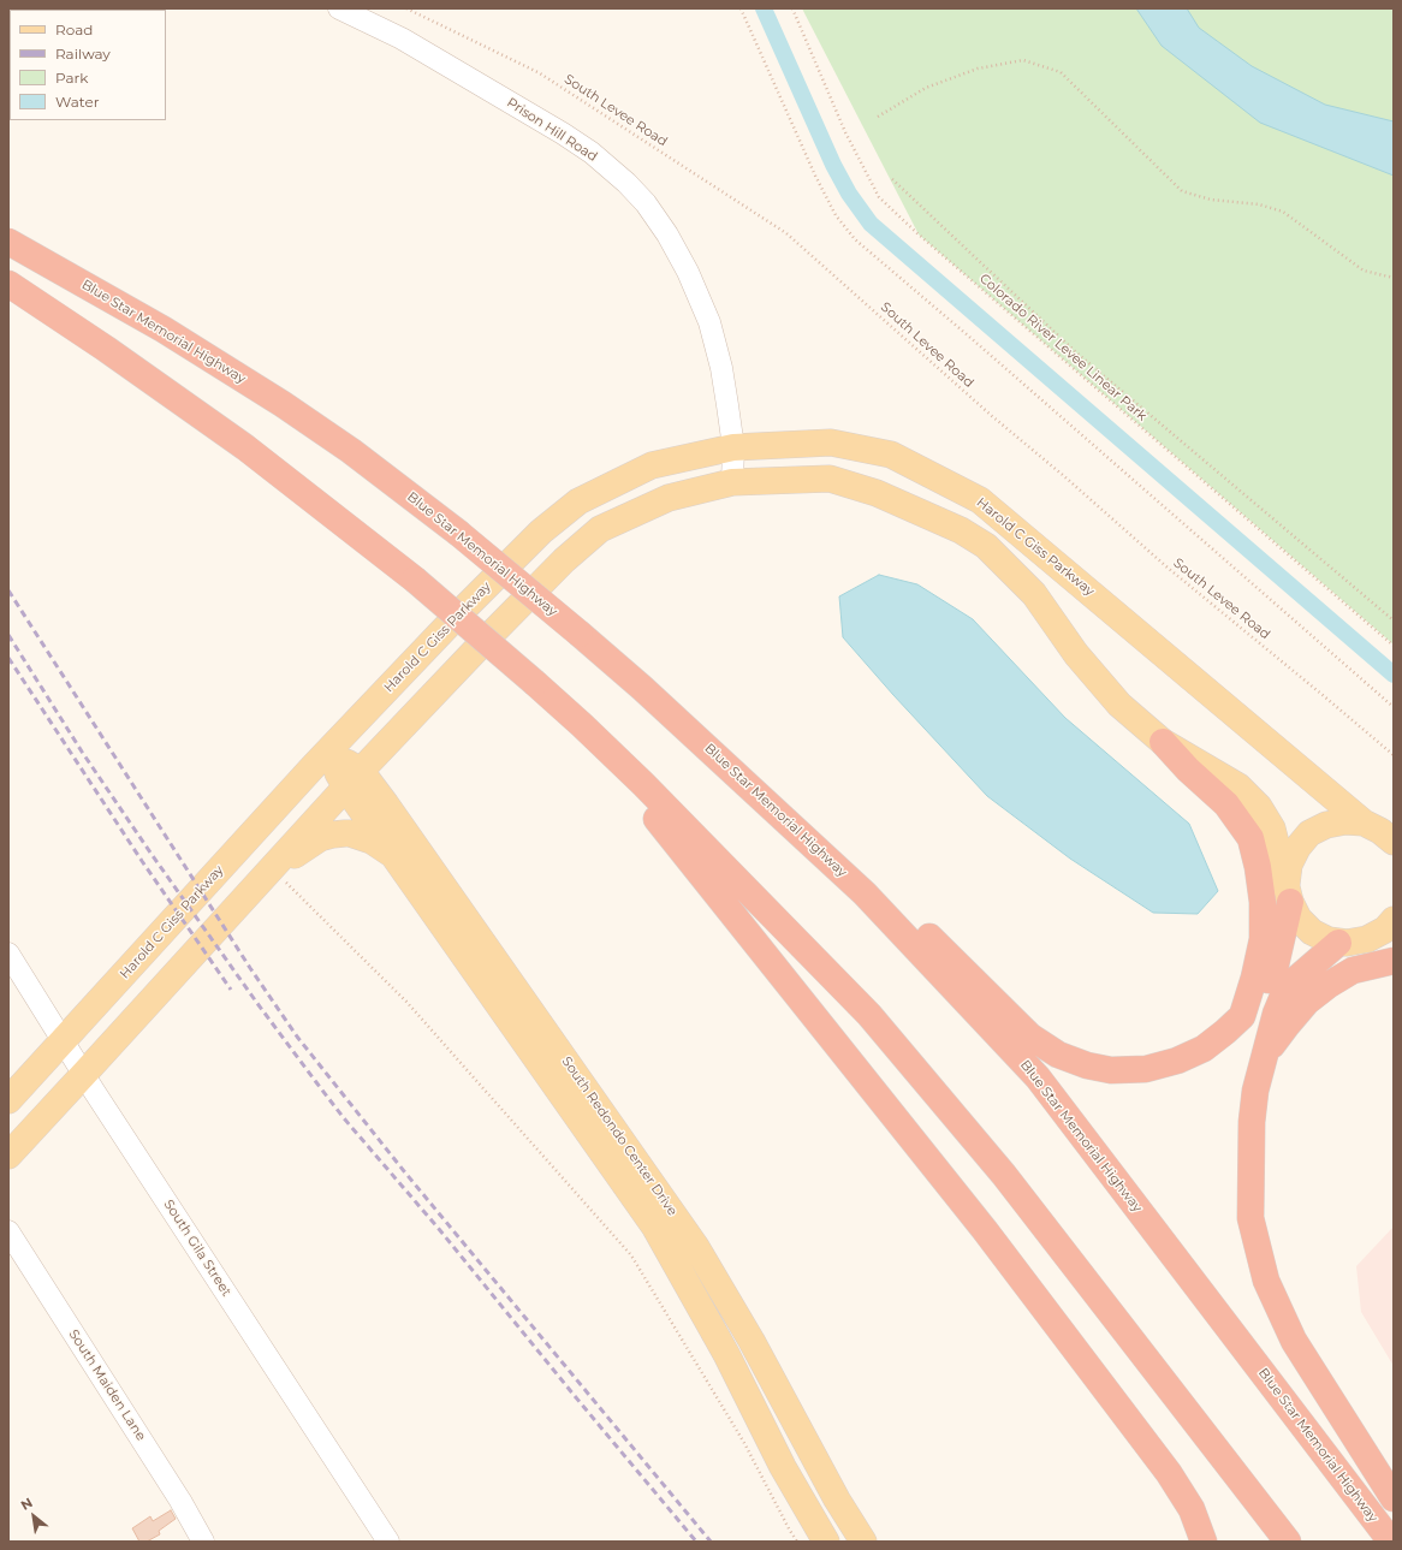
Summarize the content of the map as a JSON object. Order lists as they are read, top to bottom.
{
  "streets": {
    "highway": ["Blue Star Memorial Highway"],
    "main road": ["Harold C Giss Parkway", "South Redondo Center Drive"],
    "street": ["Prison Hill Road", "South Gila Street", "South Maiden Lane"],
    "path": ["South Levee Road", "Colorado River Levee Linear Park"]
  },
  "crossings": [
    ["Prison Hill Road", "Harold C Giss Parkway"],
    ["Harold C Giss Parkway", "South Redondo Center Drive"],
    ["Harold C Giss Parkway", "South Gila Street"]
  ],
  "legend": [
    "Road",
    "Railway",
    "Park",
    "Water"
  ],
  "north": "top left"
}
